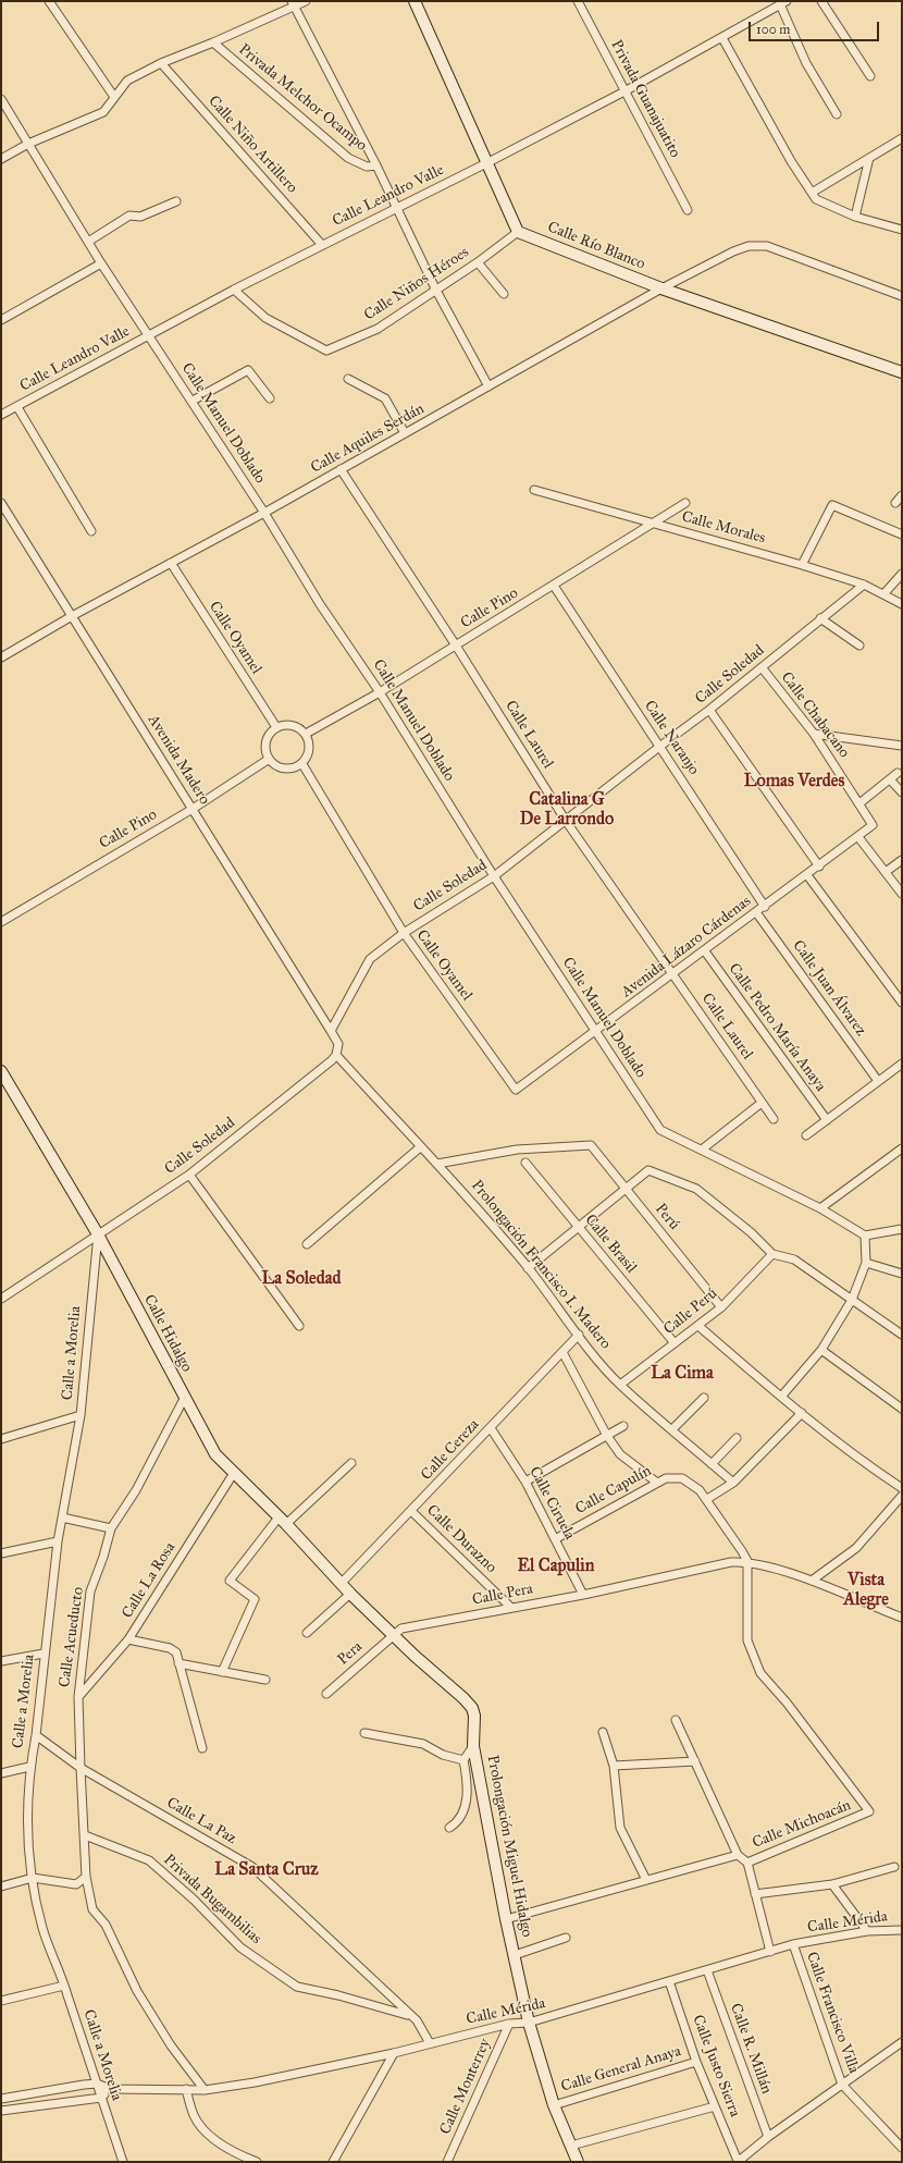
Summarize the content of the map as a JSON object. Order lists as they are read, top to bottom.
{
  "streets": {
    "street": [
      "Privada Melchor Ocampo",
      "Privada Guanajuatito",
      "Calle Niño Artillero",
      "Calle Leandro Valle",
      "Calle Río Blanco",
      "Calle Niños Héroes",
      "Calle Manuel Doblado",
      "Calle Aquiles Serdán",
      "Calle Morales",
      "Calle Pino",
      "Calle Oyamel",
      "Calle Soledad",
      "Calle Chabacano",
      "Calle Laurel",
      "Calle Naranjo",
      "Avenida Madero",
      "Avenida Lázaro Cárdenas",
      "Calle Juan Álvarez",
      "Calle Pedro María Anaya",
      "Perú",
      "Calle Brasil",
      "Prolongación Francisco I. Madero",
      "Calle Perú",
      "Calle Hidalgo",
      "Calle a Morelia",
      "Calle Cereza",
      "Calle Capulín",
      "Calle Ciruela",
      "Calle Durazno",
      "Calle La Rosa",
      "Calle Pera",
      "Calle Acueducto",
      "Pera",
      "Calle La Paz",
      "Calle Michoacán",
      "Prolongación Miguel Hidalgo",
      "Privada Bugambilias",
      "Calle Mérida",
      "Calle Francisco Villa",
      "Calle R. Millán",
      "Calle Justo Sierra",
      "Calle General Anaya",
      "Calle Monterrey"
    ]
  },
  "crossings": [
    ["Privada Guanajuatito", "Calle Leandro Valle"],
    ["Calle Niño Artillero", "Calle Leandro Valle"],
    ["Calle Leandro Valle", "Calle Niños Héroes"],
    ["Calle Leandro Valle", "Calle Manuel Doblado"],
    ["Calle Río Blanco", "Calle Niños Héroes"],
    ["Calle Río Blanco", "Calle Aquiles Serdán"],
    ["Calle Manuel Doblado", "Calle Aquiles Serdán"],
    ["Calle Manuel Doblado", "Calle Pino"],
    ["Calle Manuel Doblado", "Calle Soledad"],
    ["Calle Manuel Doblado", "Avenida Lázaro Cárdenas"],
    ["Calle Aquiles Serdán", "Calle Oyamel"],
    ["Calle Aquiles Serdán", "Calle Laurel"],
    ["Calle Aquiles Serdán", "Avenida Madero"],
    ["Calle Morales", "Calle Pino"],
    ["Calle Morales", "Calle Soledad"],
    ["Calle Pino", "Calle Oyamel"],
    ["Calle Pino", "Calle Laurel"],
    ["Calle Pino", "Calle Naranjo"],
    ["Calle Pino", "Avenida Madero"],
    ["Calle Oyamel", "Calle Soledad"],
    ["Calle Oyamel", "Avenida Lázaro Cárdenas"],
    ["Calle Soledad", "Calle Chabacano"],
    ["Calle Soledad", "Calle Laurel"],
    ["Calle Soledad", "Calle Naranjo"],
    ["Calle Soledad", "Avenida Madero"],
    ["Calle Soledad", "Prolongación Francisco I. Madero"],
    ["Calle Soledad", "Calle Hidalgo"],
    ["Calle Soledad", "Calle a Morelia"],
    ["Calle Chabacano", "Avenida Lázaro Cárdenas"],
    ["Calle Laurel", "Avenida Lázaro Cárdenas"],
    ["Calle Naranjo", "Avenida Lázaro Cárdenas"],
    ["Avenida Lázaro Cárdenas", "Calle Juan Álvarez"],
    ["Avenida Lázaro Cárdenas", "Calle Pedro María Anaya"],
    ["Perú", "Prolongación Francisco I. Madero"],
    ["Perú", "Calle Perú"],
    ["Calle Brasil", "Calle Perú"],
    ["Prolongación Francisco I. Madero", "Calle Perú"],
    ["Prolongación Francisco I. Madero", "Calle Cereza"],
    ["Calle Hidalgo", "Calle a Morelia"],
    ["Calle Hidalgo", "Calle Cereza"],
    ["Calle Hidalgo", "Calle La Rosa"],
    ["Calle Hidalgo", "Calle Acueducto"],
    ["Calle Hidalgo", "Prolongación Miguel Hidalgo"],
    ["Calle a Morelia", "Calle La Paz"],
    ["Calle a Morelia", "Calle Mérida"],
    ["Calle Cereza", "Calle Ciruela"],
    ["Calle Cereza", "Calle Durazno"],
    ["Calle Cereza", "Prolongación Miguel Hidalgo"],
    ["Calle Capulín", "Calle Ciruela"],
    ["Calle Ciruela", "Calle Pera"],
    ["Calle Durazno", "Calle Pera"],
    ["Calle La Rosa", "Calle Acueducto"],
    ["Calle Pera", "Pera"],
    ["Calle Pera", "Calle Michoacán"],
    ["Calle Pera", "Prolongación Miguel Hidalgo"],
    ["Calle Acueducto", "Calle La Paz"],
    ["Calle Acueducto", "Privada Bugambilias"],
    ["Calle Acueducto", "Calle Mérida"],
    ["Pera", "Prolongación Miguel Hidalgo"],
    ["Calle La Paz", "Privada Bugambilias"],
    ["Calle La Paz", "Calle Mérida"],
    ["Calle Michoacán", "Prolongación Miguel Hidalgo"],
    ["Prolongación Miguel Hidalgo", "Calle Mérida"],
    ["Prolongación Miguel Hidalgo", "Calle General Anaya"],
    ["Calle Mérida", "Calle Francisco Villa"],
    ["Calle Mérida", "Calle R. Millán"],
    ["Calle Mérida", "Calle Justo Sierra"],
    ["Calle Mérida", "Calle Monterrey"],
    ["Calle Justo Sierra", "Calle General Anaya"]
  ],
  "districts": [
    "Lomas Verdes",
    "Catalina G De Larrondo",
    "La Soledad",
    "La Cima",
    "El Capulin",
    "Vista Alegre",
    "La Santa Cruz"
  ],
  "scale_bar": "100 m"
}
